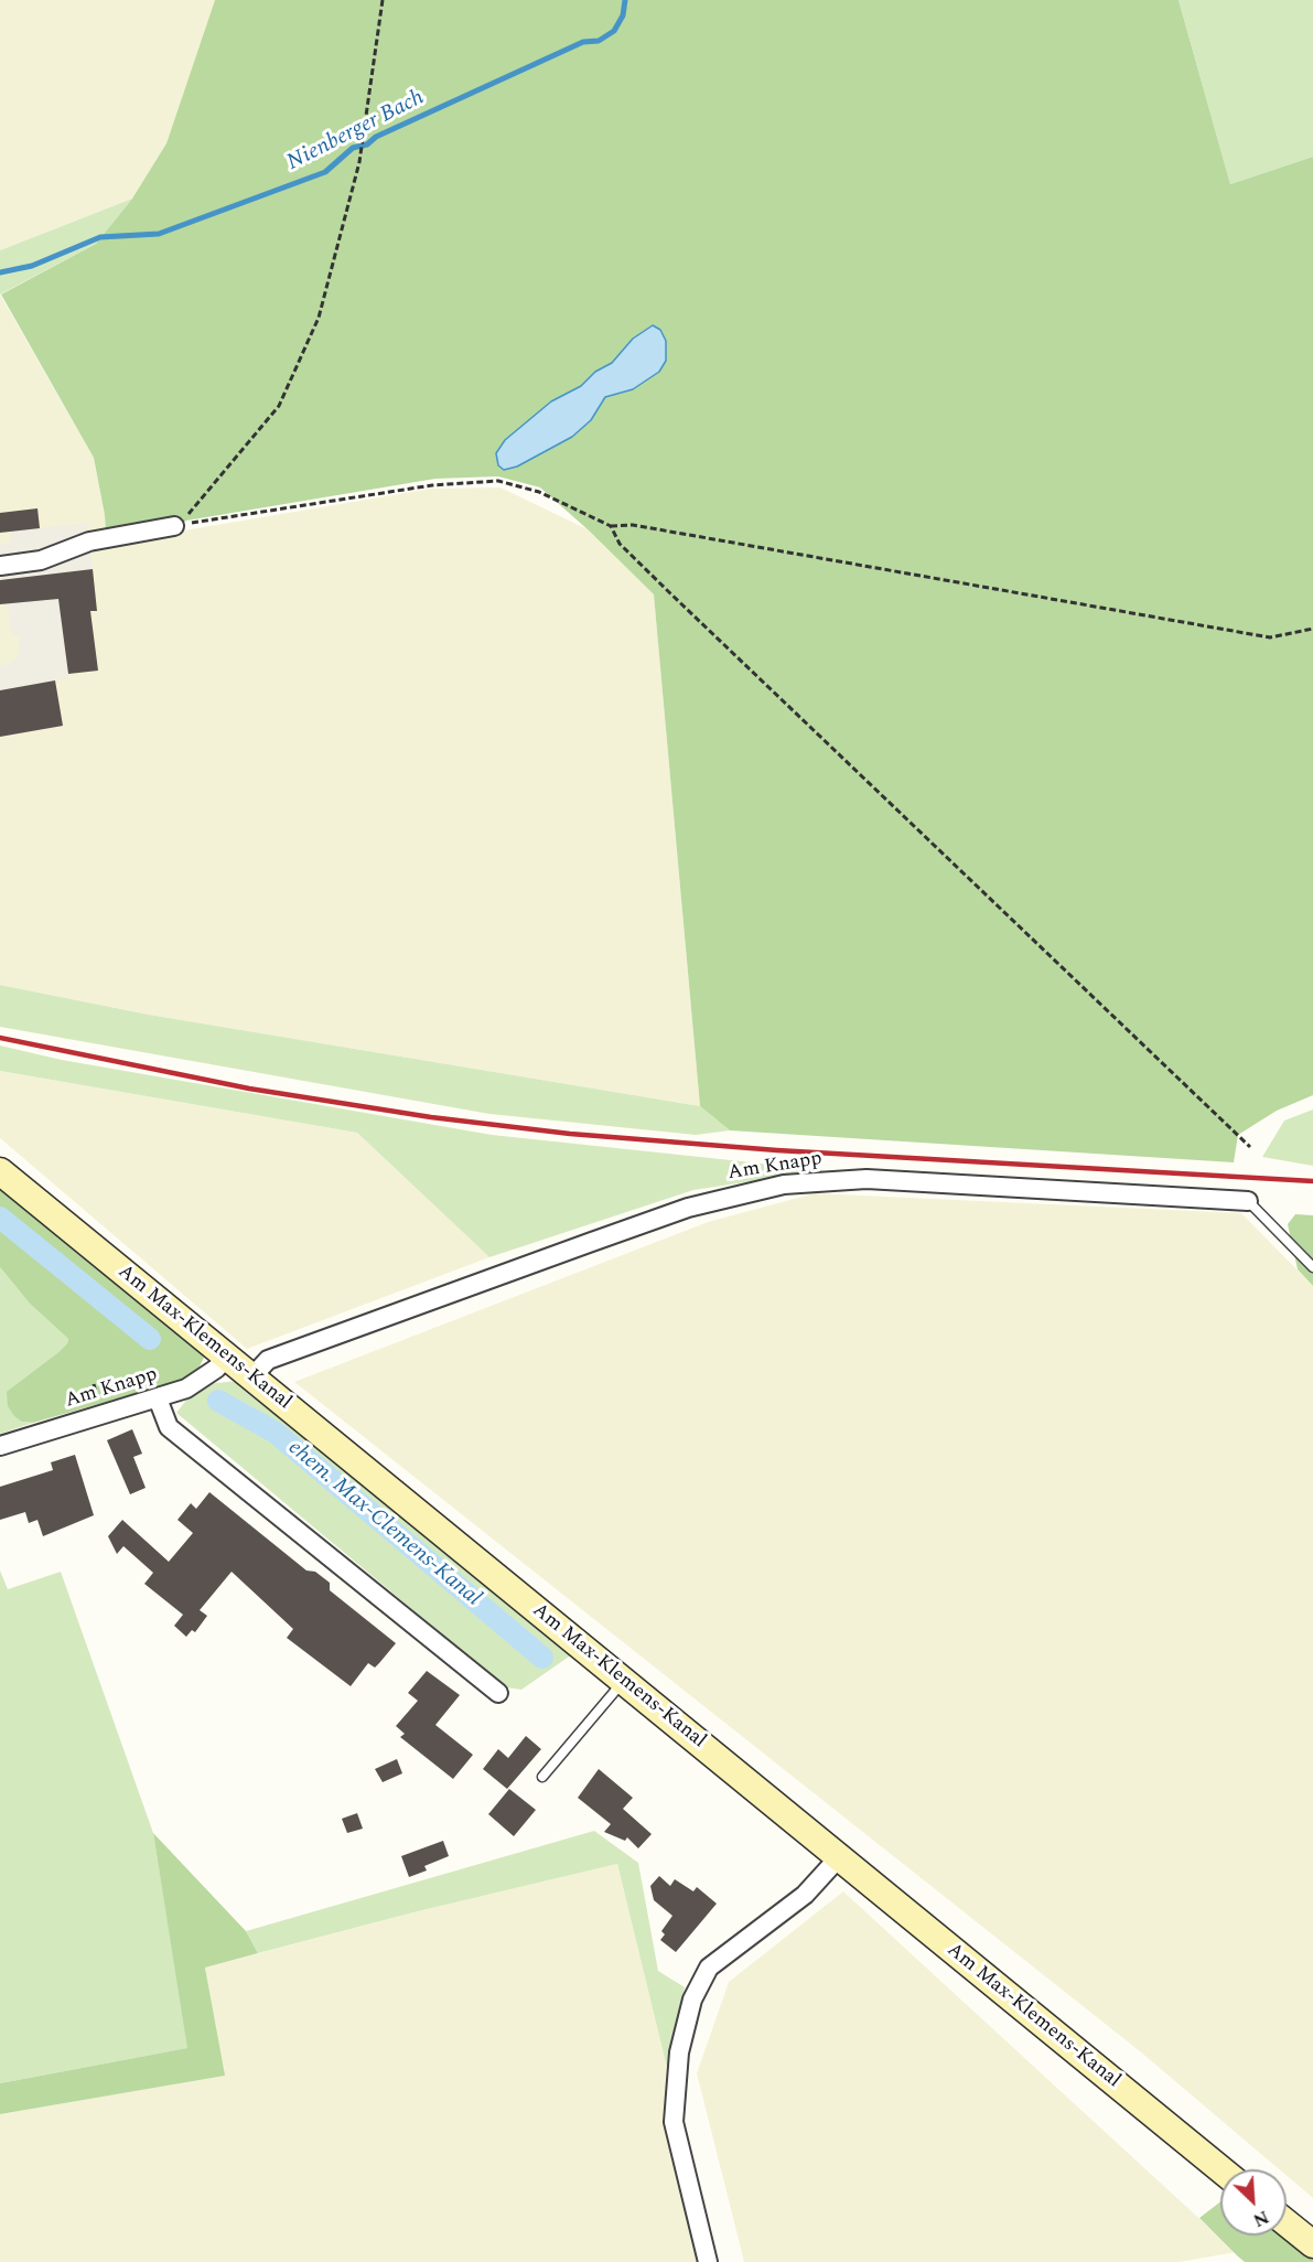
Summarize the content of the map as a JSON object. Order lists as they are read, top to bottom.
{
  "streets": {
    "main road": ["Am Max-Klemens-Kanal"],
    "street": ["Am Knapp"]
  },
  "crossings": [
    ["Am Knapp", "Am Max-Klemens-Kanal"]
  ],
  "water": ["Nienberger Bach", "ehem. Max-Clemens-Kanal"],
  "north": "bottom right"
}
